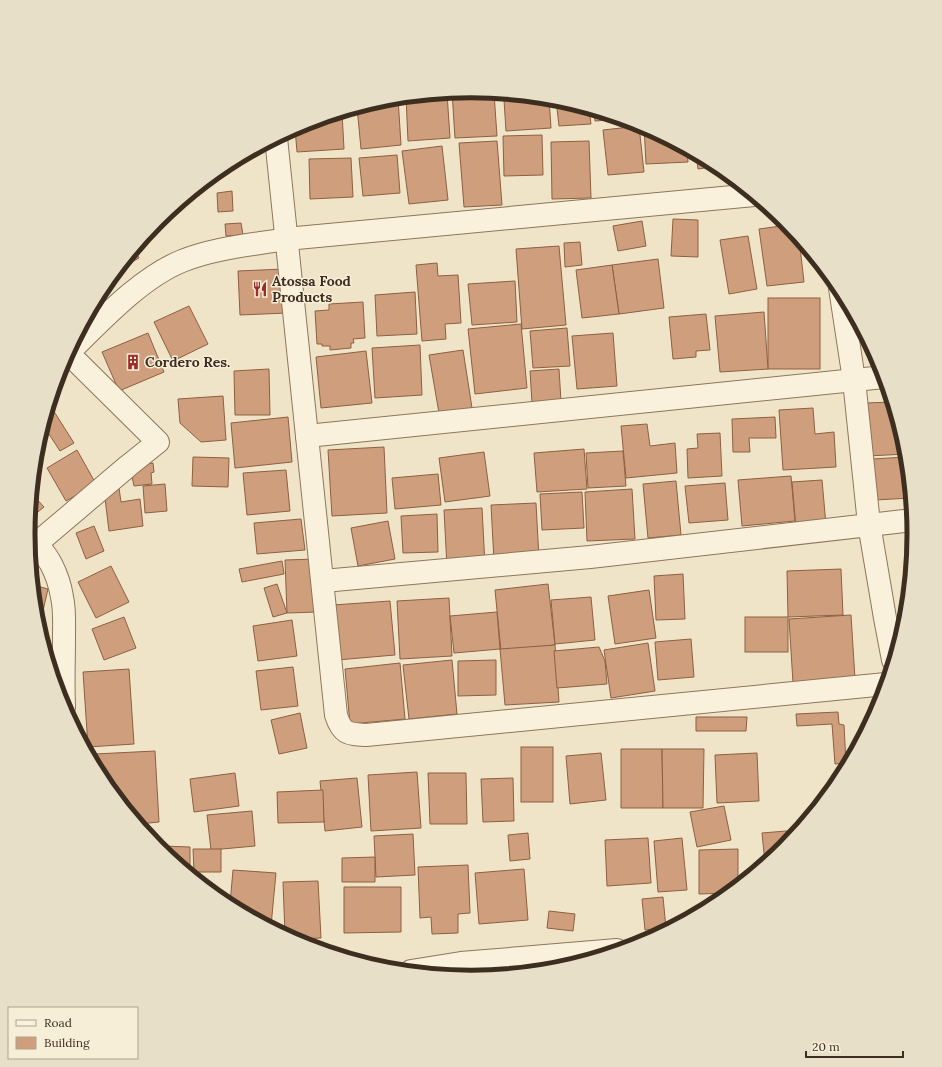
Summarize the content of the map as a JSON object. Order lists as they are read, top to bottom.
{
  "places": {
    "restaurant": ["Atossa Food Products"],
    "building": ["Cordero Res."]
  },
  "legend": ["Road", "Building"],
  "scale_bar": "20 m"
}
